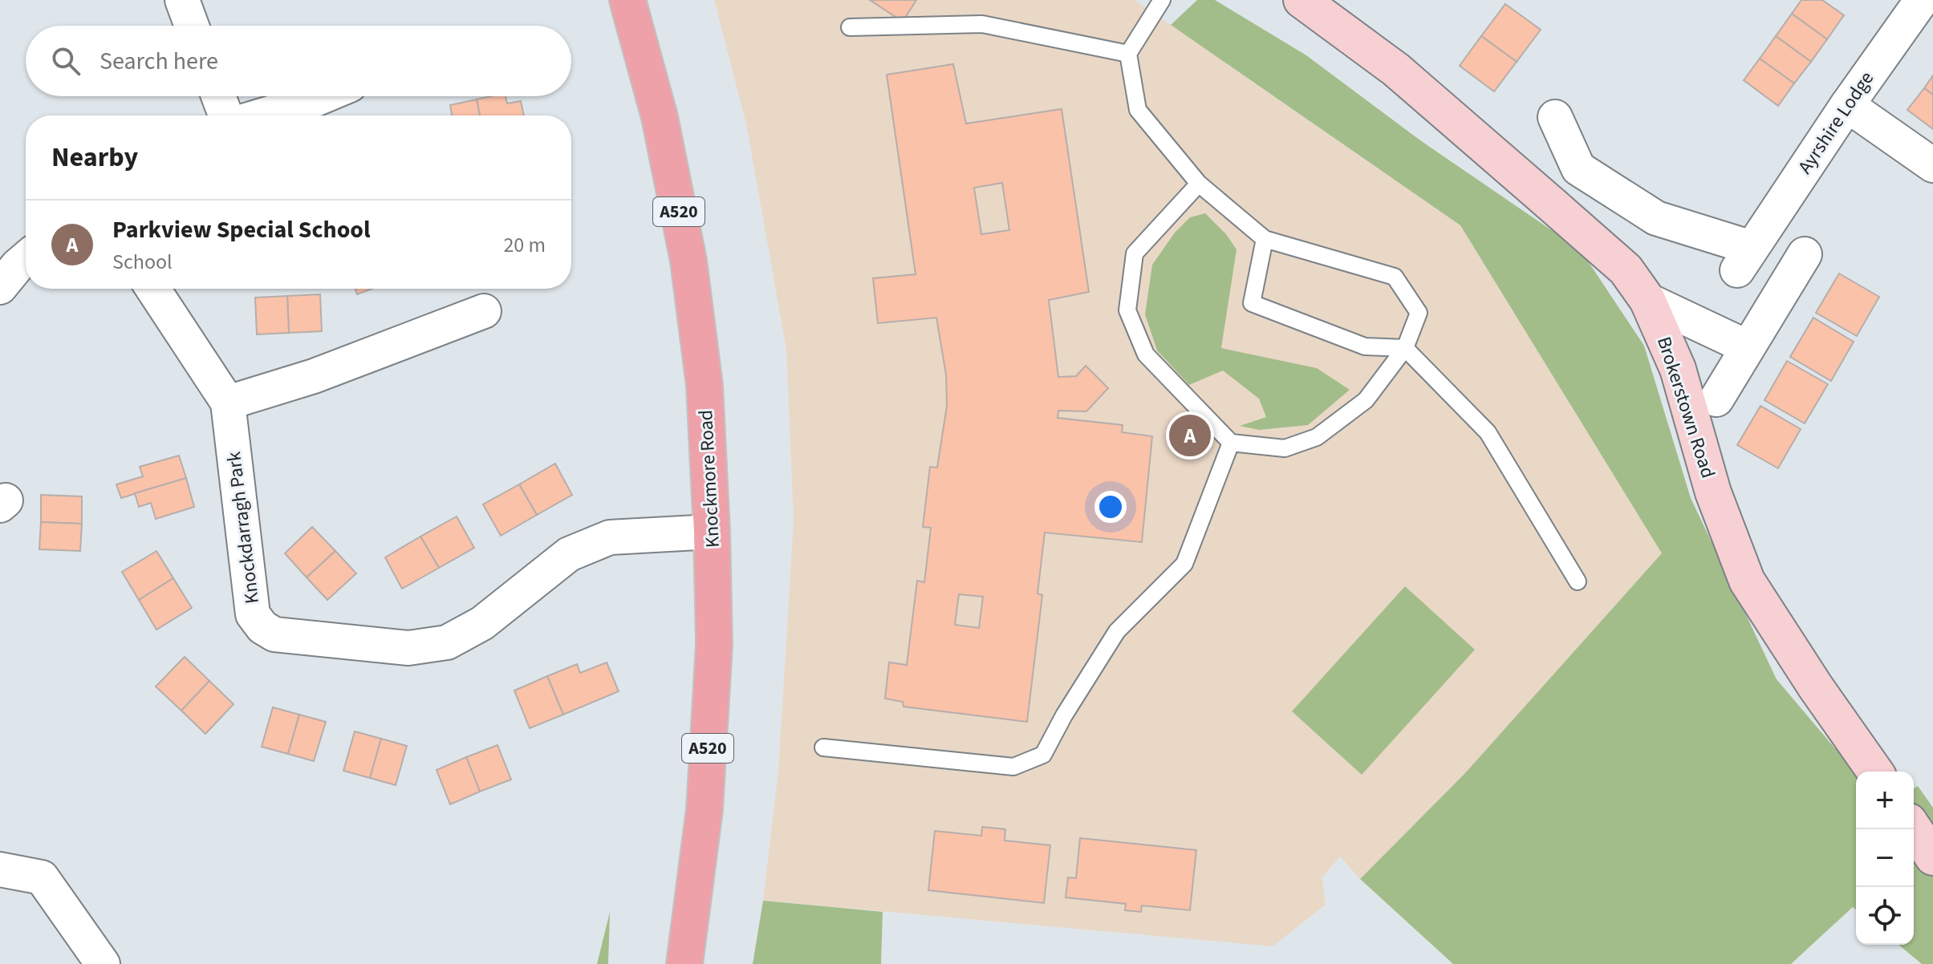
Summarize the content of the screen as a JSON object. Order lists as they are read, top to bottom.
{
  "streets": {
    "main road": ["A520", "Knockmore Road"],
    "street": ["Ayrshire Lodge", "Brokerstown Road", "Knockdarragh Park"]
  },
  "crossings": [
    ["Knockmore Road", "Knockdarragh Park"]
  ],
  "page": {
    "search": "Search here",
    "heading": "Nearby",
    "list": [
      {
        "mark": "A",
        "name": "Parkview Special School",
        "note": "School",
        "value": "20 m"
      }
    ],
    "pins": "A",
    "map_buttons": ["+", "−"]
  }
}
